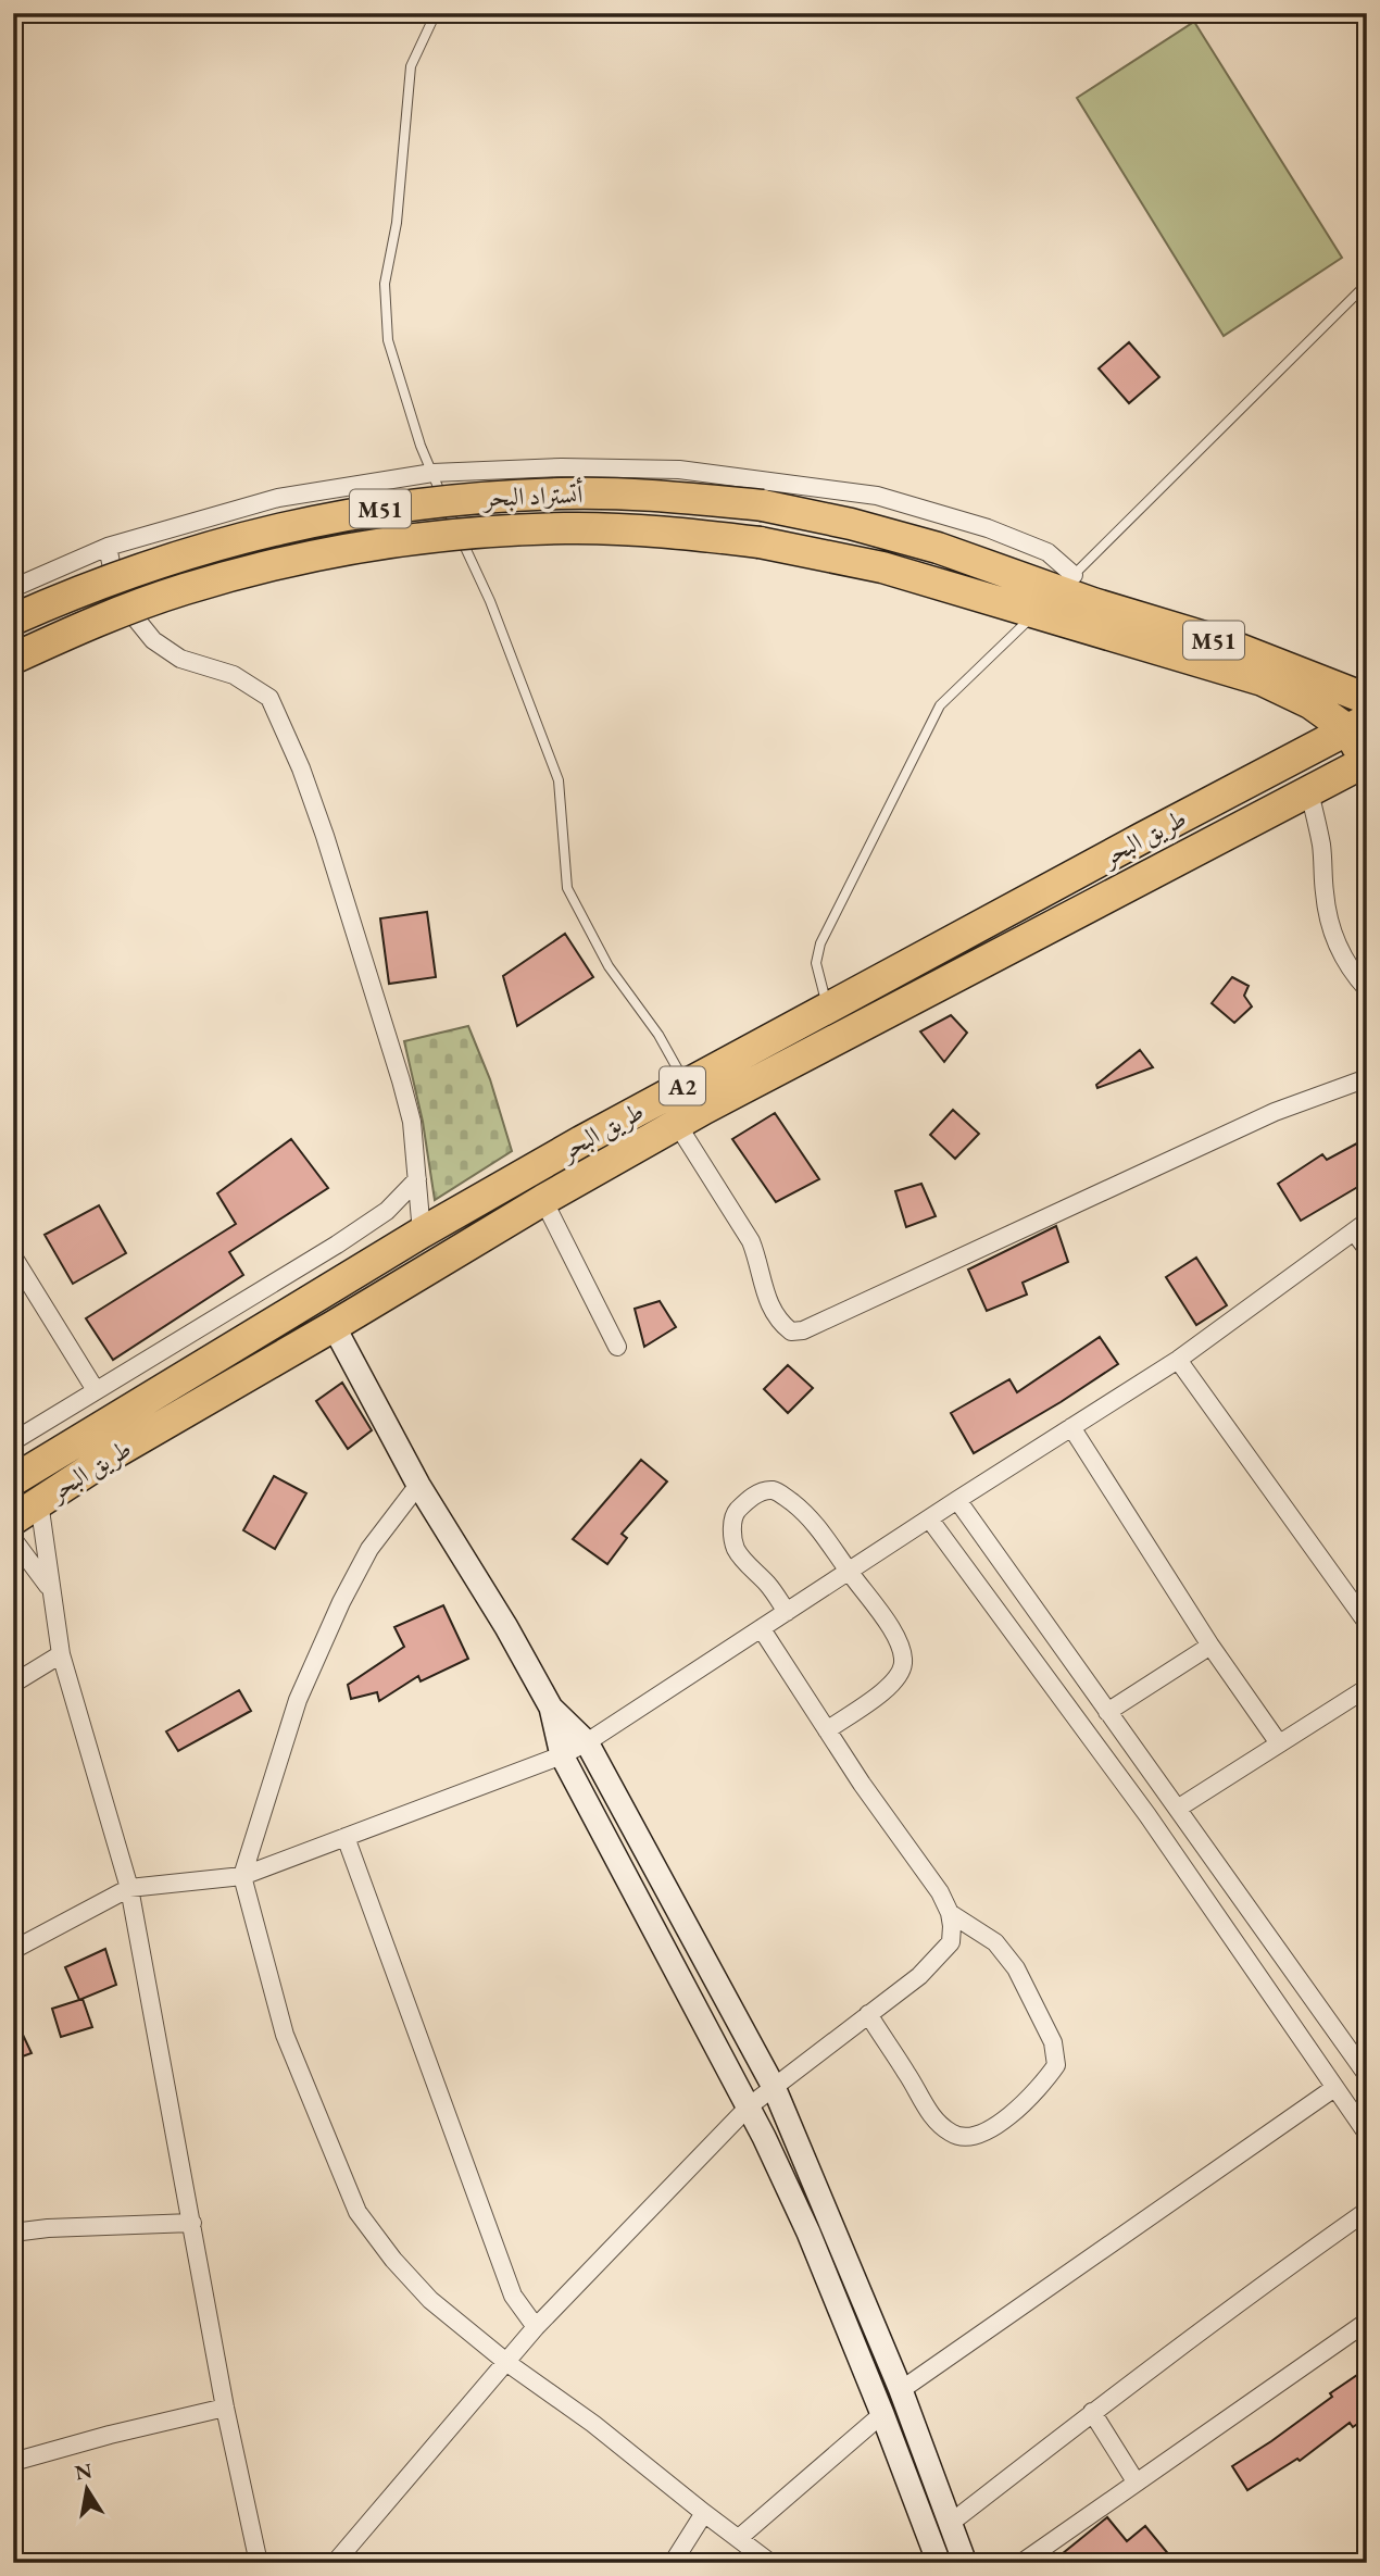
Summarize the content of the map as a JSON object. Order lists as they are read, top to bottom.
{
  "streets": {
    "highway": [
      "أتستراد البحر",
      "M51",
      "طريق البحر",
      "A2"
    ]
  },
  "crossings": [
    ["أتستراد البحر", "M51"]
  ],
  "north": "top"
}
